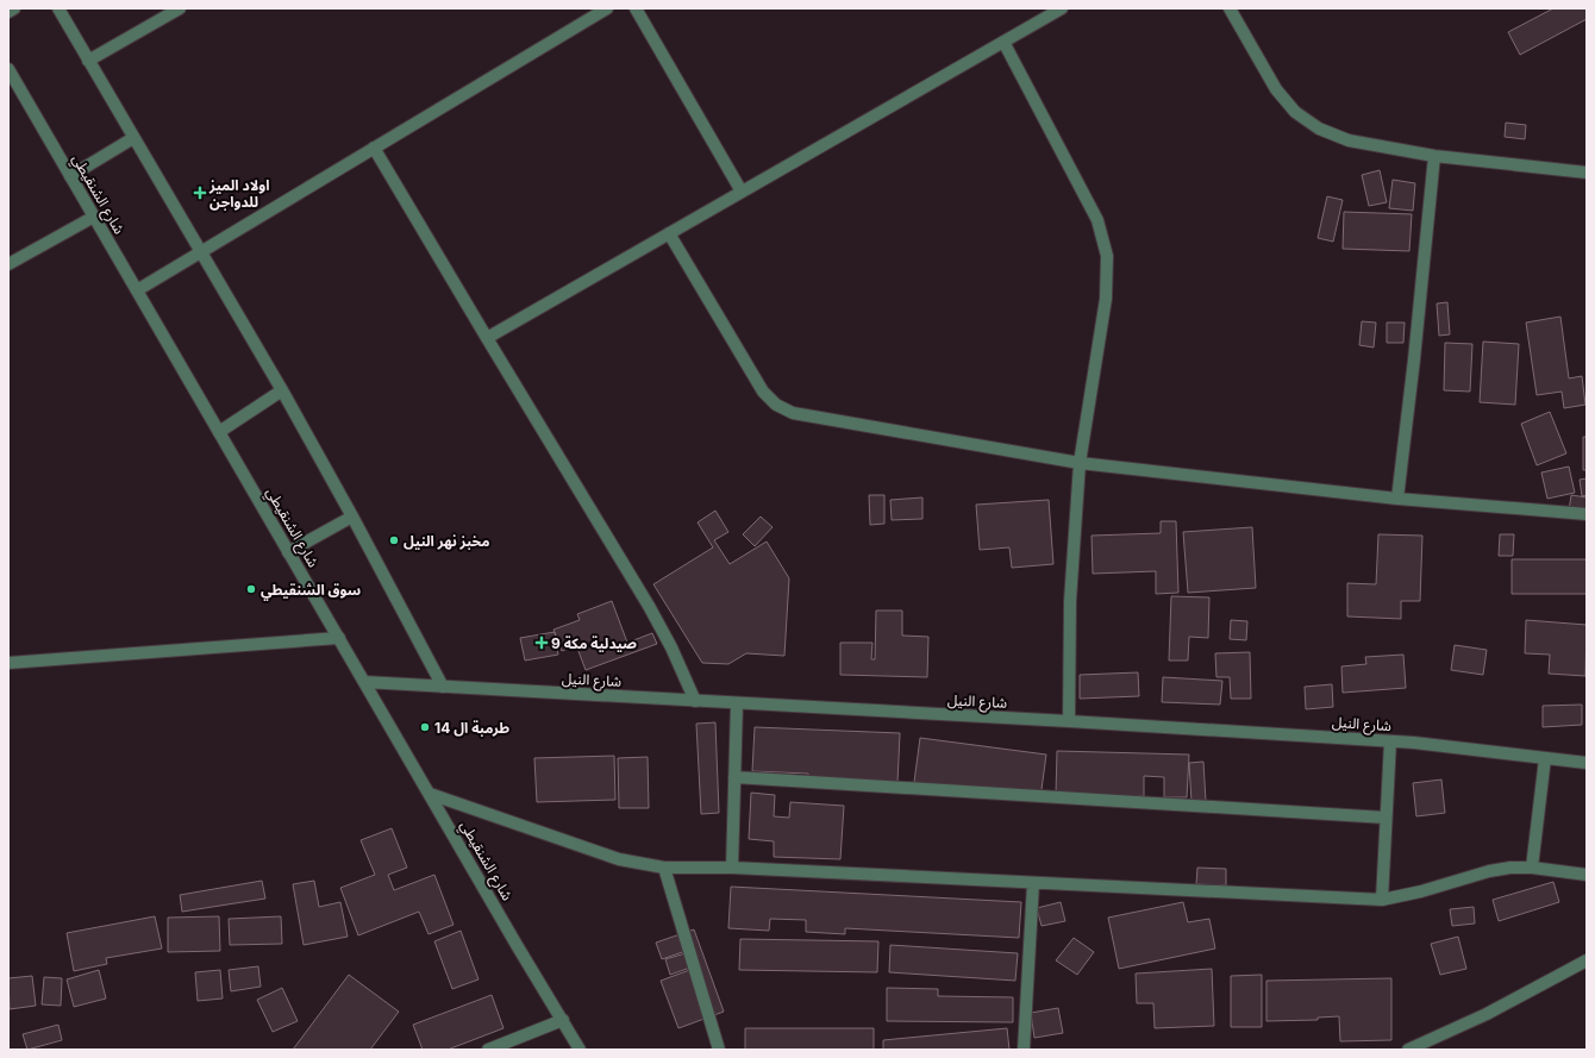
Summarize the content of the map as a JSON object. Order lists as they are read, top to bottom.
{
  "streets": {
    "street": ["شارع الشنقيطي", "شارع النيل"]
  },
  "crossings": [
    ["شارع الشنقيطي", "شارع النيل"]
  ],
  "places": {
    "health": ["اولاد الميز للدواجن", "صيدلية مكة 9"],
    "other": ["مخبز نهر النيل", "سوق الشنقيطي", "طرمبة ال 14"]
  }
}
